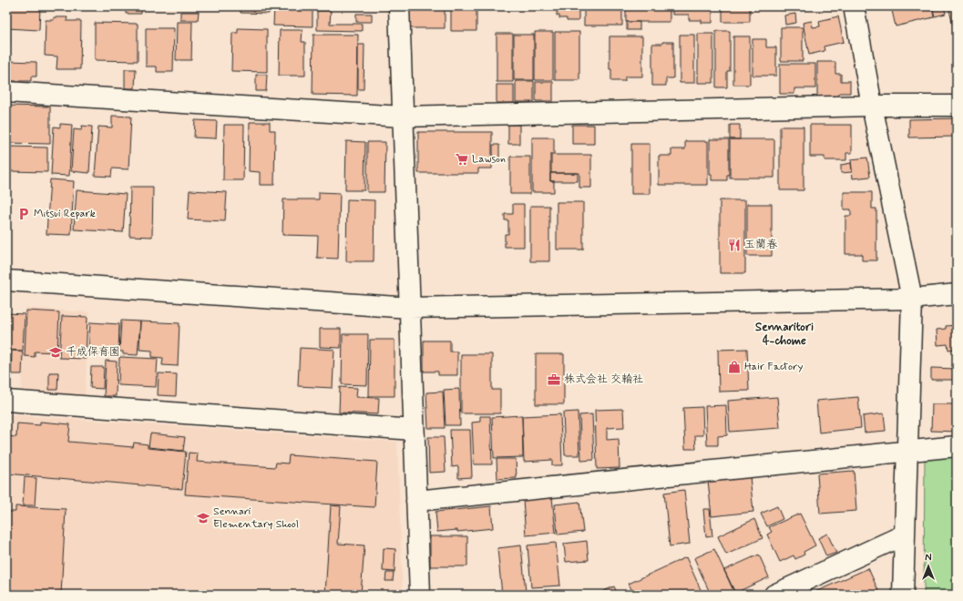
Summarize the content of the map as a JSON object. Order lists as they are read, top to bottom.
{
  "districts": ["Sennaritori 4-chome"],
  "places": {
    "supermarket": ["Lawson"],
    "parking": ["Mitsui Repark"],
    "restaurant": ["玉蘭春"],
    "school or university": ["千成保育園", "Sennari Elementary Shool"],
    "shop": ["Hair Factory"],
    "office": ["株式会社 交輪社"]
  },
  "north": "top"
}
